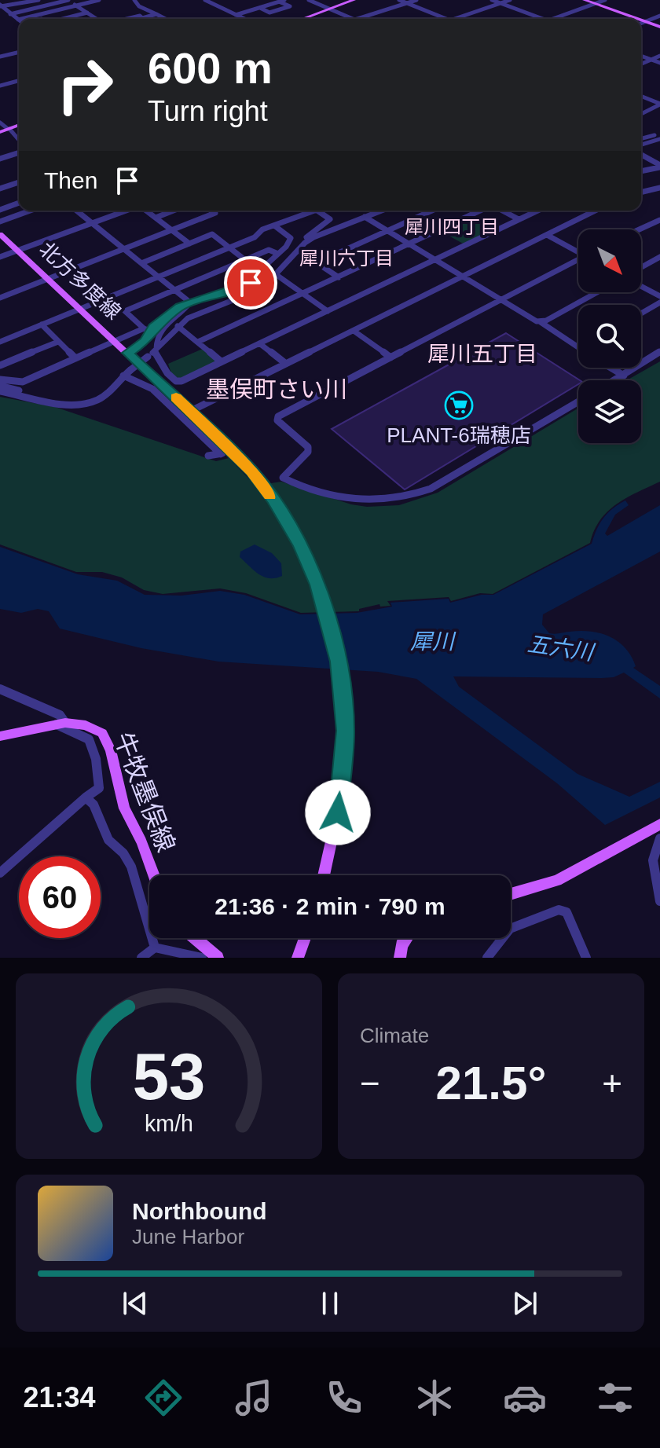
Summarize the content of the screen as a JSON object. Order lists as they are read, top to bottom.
{
  "streets": {
    "main road": ["北方多度線", "牛牧墨俣線"]
  },
  "districts": [
    "犀川四丁目",
    "犀川六丁目",
    "犀川五丁目",
    "墨俣町さい川"
  ],
  "water": ["犀川", "五六川"],
  "places": {
    "supermarket": ["PLANT-6瑞穂店"]
  },
  "north": "bottom right",
  "page": {
    "turn": ["600 m", "Turn right"],
    "then": "Then",
    "limit": "60",
    "trip": "21:36 · 2 min · 790 m",
    "tile": "Climate",
    "heat": ["−", "21.5°", "+"],
    "song": ["Northbound", "June Harbor"],
    "tabs": "21:34",
    "gauge": ["53", "km/h"]
  }
}
